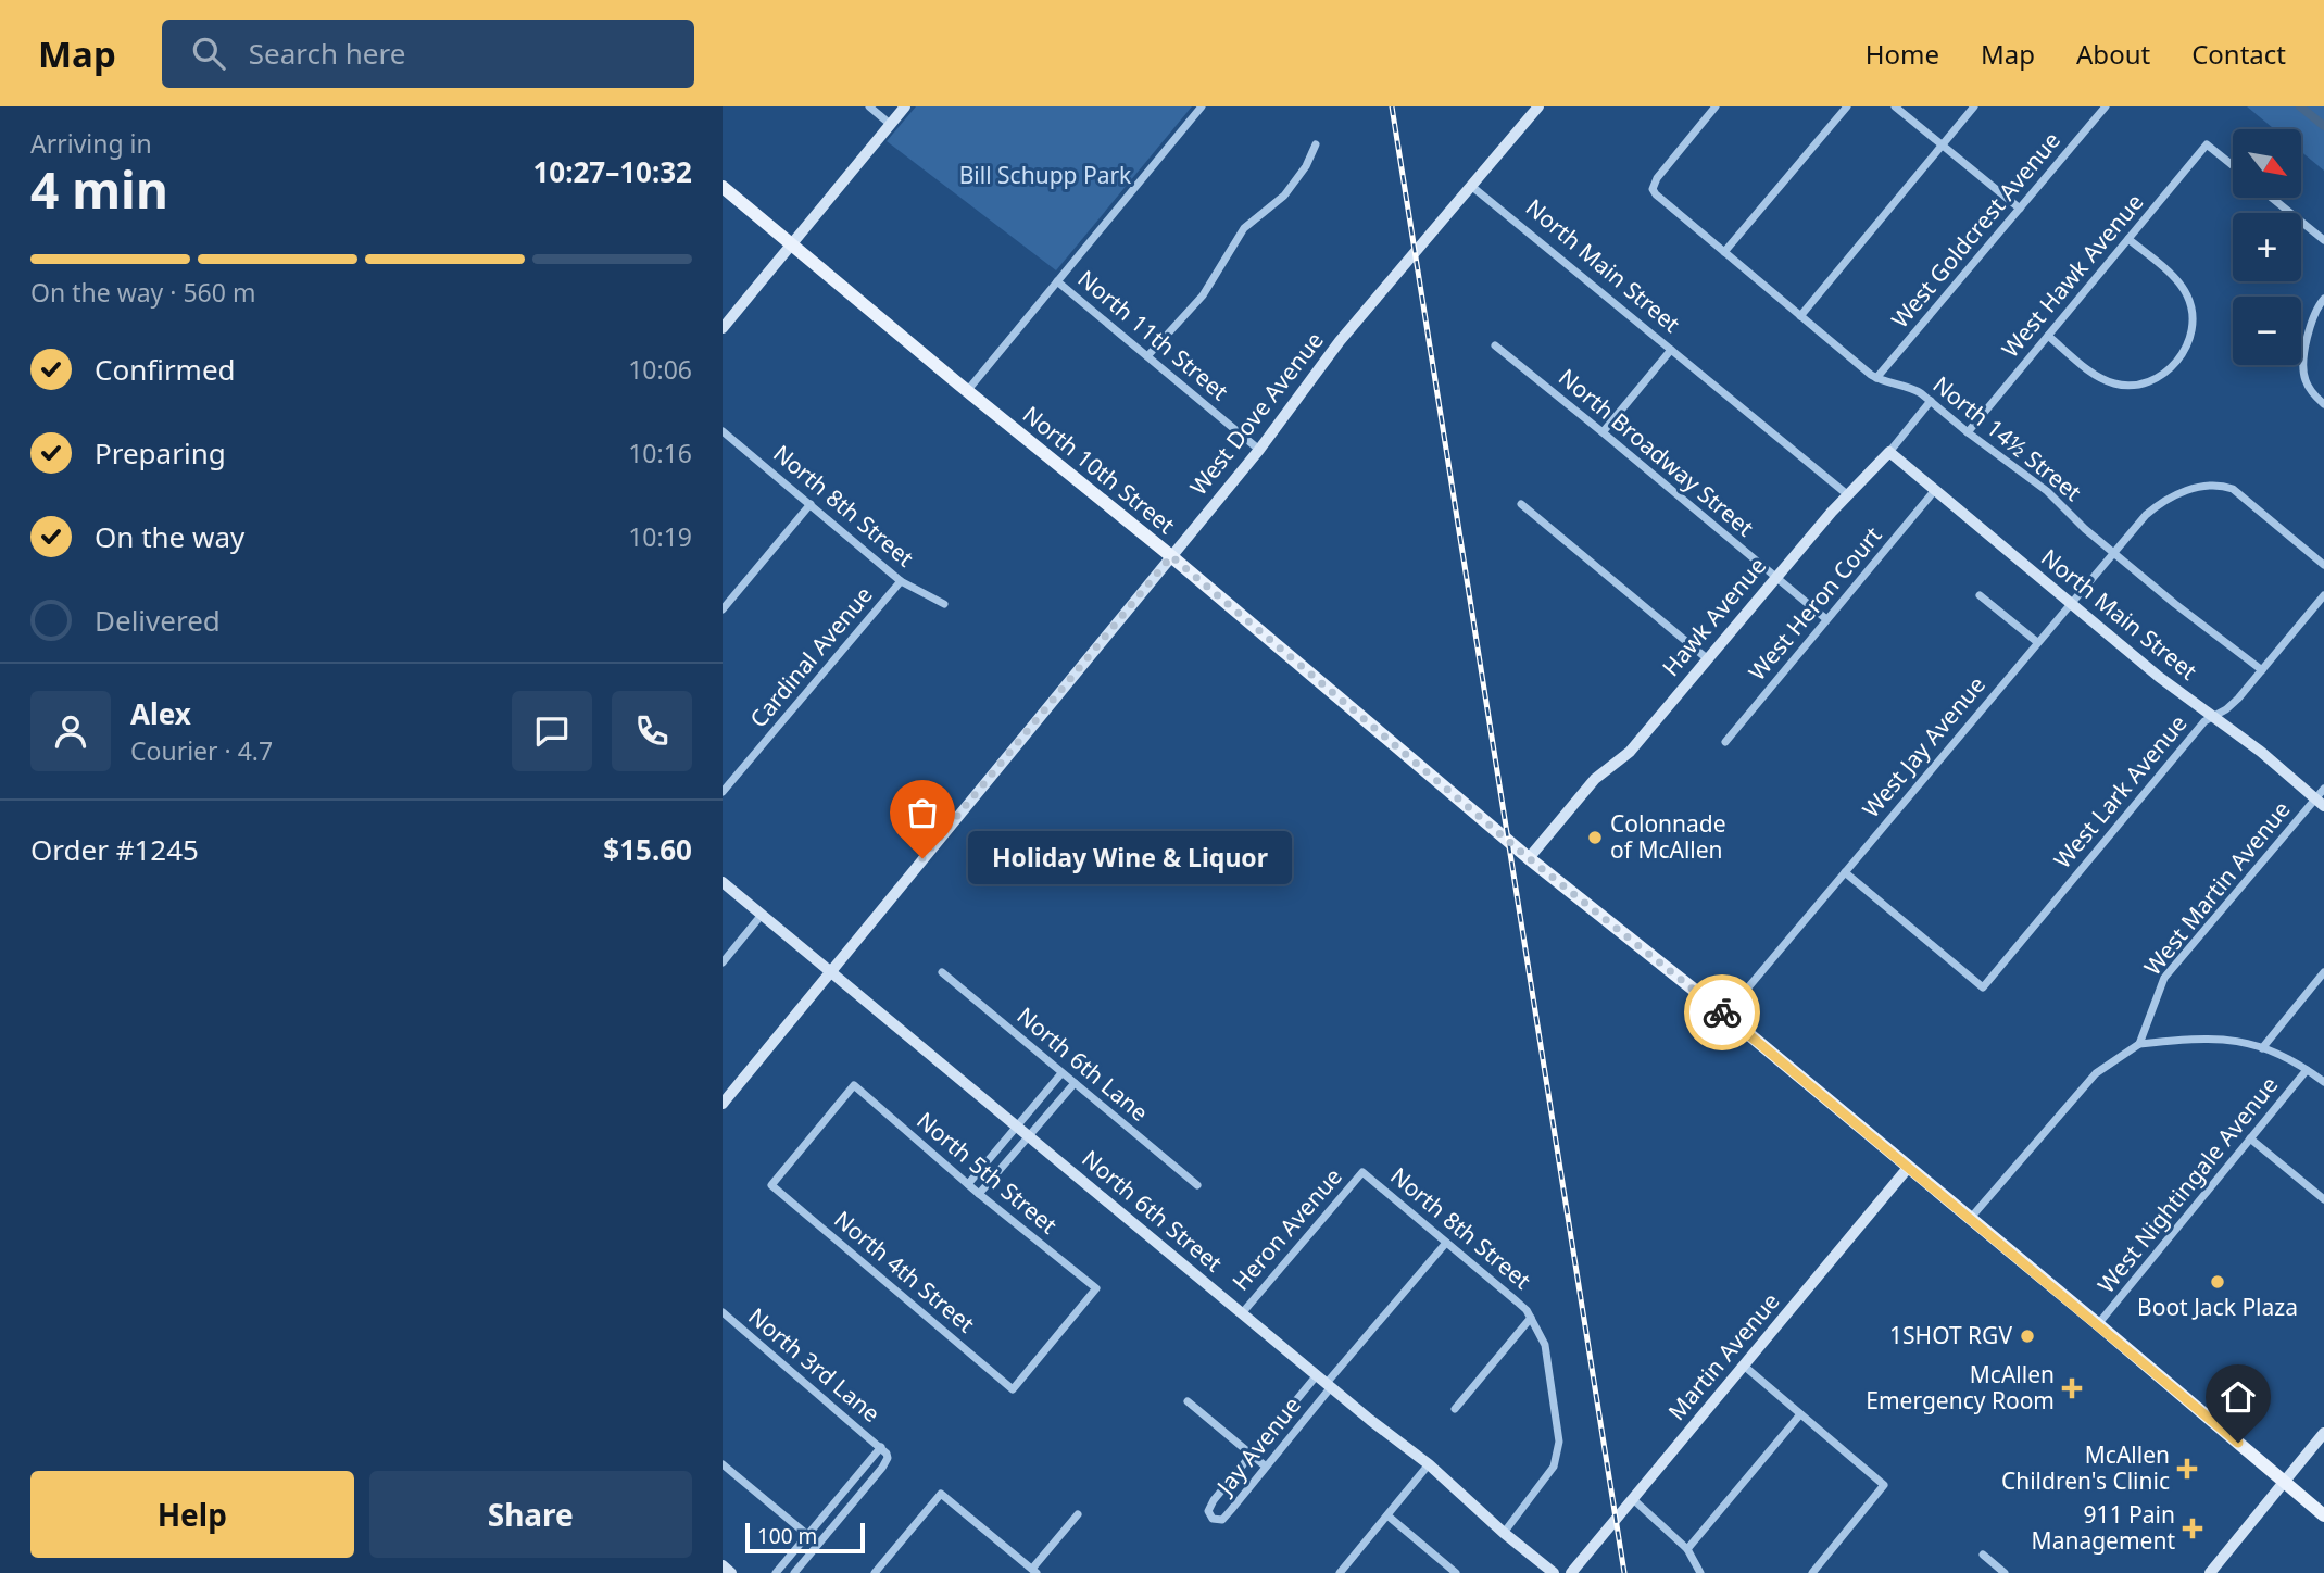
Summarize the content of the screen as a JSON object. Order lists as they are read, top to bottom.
{
  "streets": {
    "main road": ["North 10th Street"],
    "street": [
      "West Goldcrest Avenue",
      "North Main Street",
      "West Hawk Avenue",
      "North 11th Street",
      "West Dove Avenue",
      "North 14½ Street",
      "North Broadway Street",
      "North 8th Street",
      "West Heron Court",
      "Hawk Avenue",
      "Cardinal Avenue",
      "West Jay Avenue",
      "West Lark Avenue",
      "West Martin Avenue",
      "North 6th Lane",
      "North 5th Street",
      "West Nightingale Avenue",
      "North 6th Street",
      "Heron Avenue",
      "North 4th Street",
      "Martin Avenue",
      "North 3rd Lane",
      "Jay Avenue"
    ]
  },
  "crossings": [
    ["West Goldcrest Avenue", "North 14½ Street"],
    ["North Main Street", "West Dove Avenue"],
    ["North Main Street", "West Heron Court"],
    ["North Main Street", "Hawk Avenue"],
    ["North Main Street", "West Jay Avenue"],
    ["North Main Street", "West Lark Avenue"],
    ["North Main Street", "West Martin Avenue"],
    ["West Hawk Avenue", "North 14½ Street"],
    ["North 11th Street", "West Dove Avenue"],
    ["West Dove Avenue", "North 10th Street"],
    ["West Dove Avenue", "North 6th Street"],
    ["North 14½ Street", "Hawk Avenue"],
    ["North 14½ Street", "West Jay Avenue"],
    ["North 14½ Street", "West Lark Avenue"],
    ["North Broadway Street", "West Heron Court"],
    ["North Broadway Street", "Hawk Avenue"],
    ["North 10th Street", "Hawk Avenue"],
    ["North 10th Street", "West Jay Avenue"],
    ["North 10th Street", "West Nightingale Avenue"],
    ["North 10th Street", "Martin Avenue"],
    ["North 8th Street", "Cardinal Avenue"],
    ["North 8th Street", "Heron Avenue"],
    ["North 8th Street", "Jay Avenue"],
    ["West Jay Avenue", "West Lark Avenue"],
    ["North 5th Street", "North 4th Street"],
    ["North 6th Street", "Heron Avenue"],
    ["North 6th Street", "Jay Avenue"]
  ],
  "parks": ["Bill Schupp Park"],
  "places": {
    "other": [
      "Colonnade of McAllen",
      "Holiday Wine & Liquor",
      "Boot Jack Plaza",
      "1SHOT RGV"
    ],
    "health": ["McAllen Emergency Room", "McAllen Children's Clinic", "911 Pain Management"]
  },
  "scale_bar": "100 m",
  "north": "bottom right",
  "page": {
    "header": "Map",
    "search": "Search here",
    "nav": [
      "Home",
      "Map",
      "About",
      "Contact"
    ],
    "heading": ["4 min", "Arriving in", "10:27–10:32"],
    "panel": [
      "Alex",
      "Courier · 4.7",
      "Order #1245",
      "$15.60"
    ],
    "map_buttons": ["+", "−"],
    "bar": "On the way · 560 m",
    "list": [
      ["Confirmed", "10:06"],
      ["Preparing", "10:16"],
      ["On the way", "10:19"],
      "Delivered"
    ],
    "bubble": "Holiday Wine & Liquor",
    "buttons": ["Help", "Share"],
    "scale": "100 m"
  }
}
